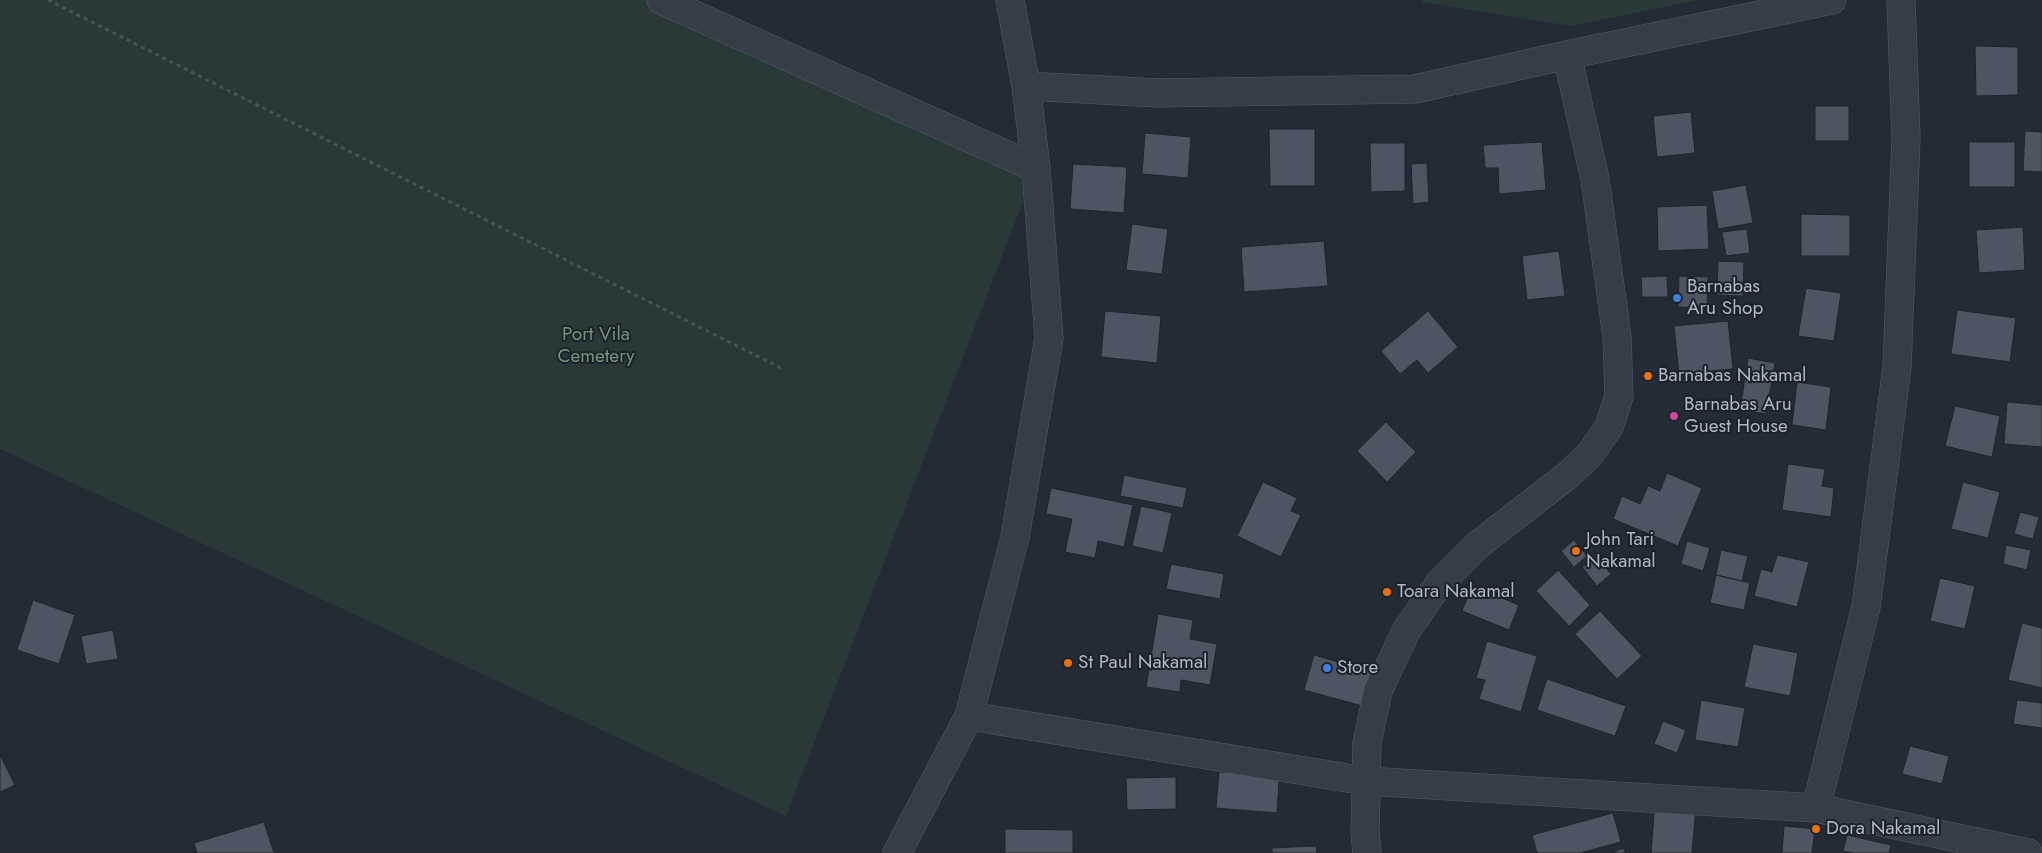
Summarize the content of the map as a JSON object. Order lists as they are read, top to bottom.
{
  "parks": ["Port Vila Cemetery"],
  "places": [
    "Barnabas Aru Shop",
    "Barnabas Nakamal",
    "Barnabas Aru Guest House",
    "John Tari Nakamal",
    "Toara Nakamal",
    "St Paul Nakamal",
    "Store",
    "Dora Nakamal"
  ]
}
